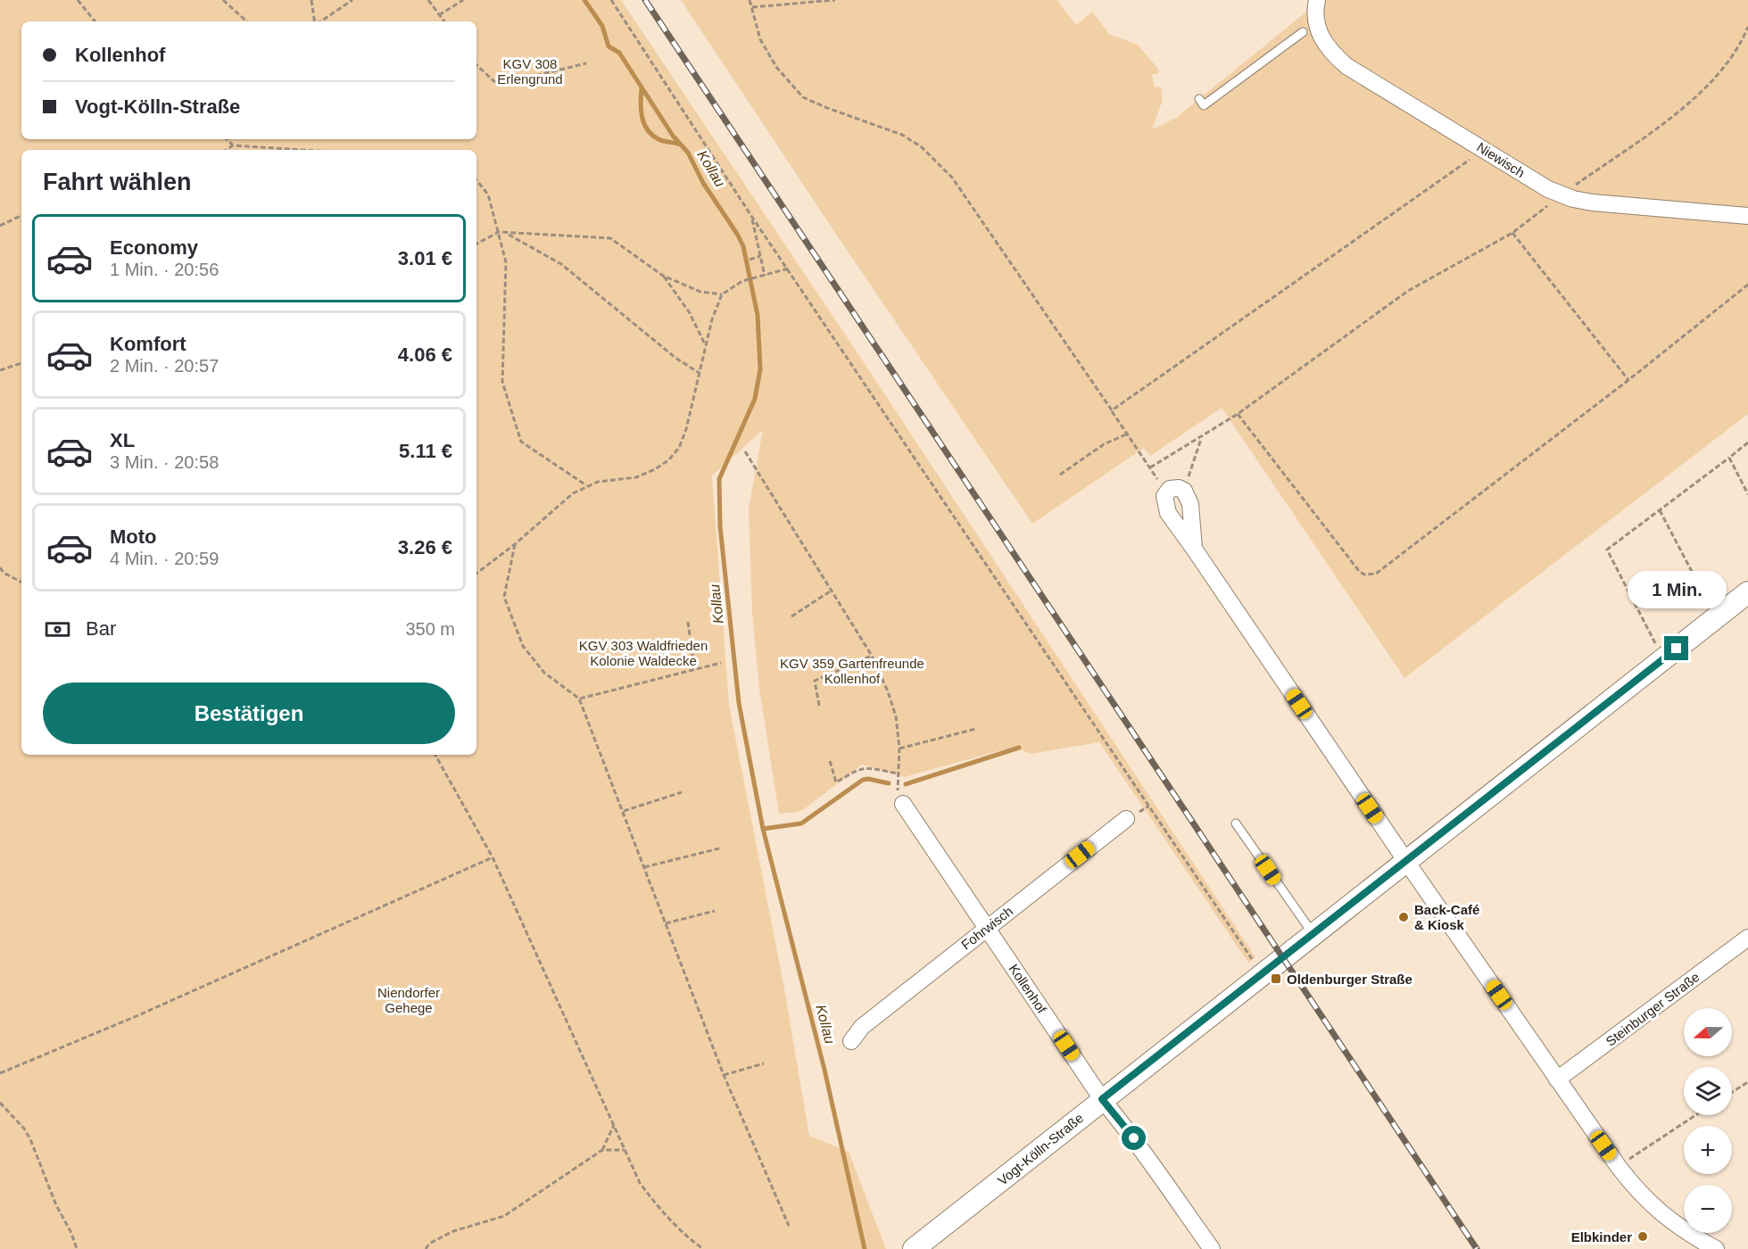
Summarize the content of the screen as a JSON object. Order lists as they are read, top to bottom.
{
  "streets": {
    "street": [
      "Niewisch",
      "Fohrwisch",
      "Kollenhof",
      "Steinburger Straße",
      "Vogt-Kölln-Straße"
    ]
  },
  "crossings": [
    ["Fohrwisch", "Kollenhof"],
    ["Kollenhof", "Vogt-Kölln-Straße"]
  ],
  "water": ["Kollau"],
  "parks": [
    "KGV 308 Erlengrund",
    "KGV 303 Waldfrieden Kolonie Waldecke",
    "KGV 359 Gartenfreunde Kollenhof",
    "Niendorfer Gehege"
  ],
  "places": {
    "other": ["Back-Café & Kiosk", "Elbkinder"],
    "transit": ["Oldenburger Straße"]
  },
  "north": "left",
  "page": {
    "banner": ["Kollenhof", "Vogt-Kölln-Straße"],
    "heading": "Fahrt wählen",
    "list": [
      {
        "name": "Economy",
        "note": "1 Min. · 20:56",
        "value": "3.01 €"
      },
      {
        "name": "Komfort",
        "note": "2 Min. · 20:57",
        "value": "4.06 €"
      },
      {
        "name": "XL",
        "note": "3 Min. · 20:58",
        "value": "5.11 €"
      },
      {
        "name": "Moto",
        "note": "4 Min. · 20:59",
        "value": "3.26 €"
      }
    ],
    "bubble": "1 Min.",
    "pay": ["Bar", "350 m"],
    "buttons": "Bestätigen",
    "map_buttons": ["+", "−"]
  }
}
